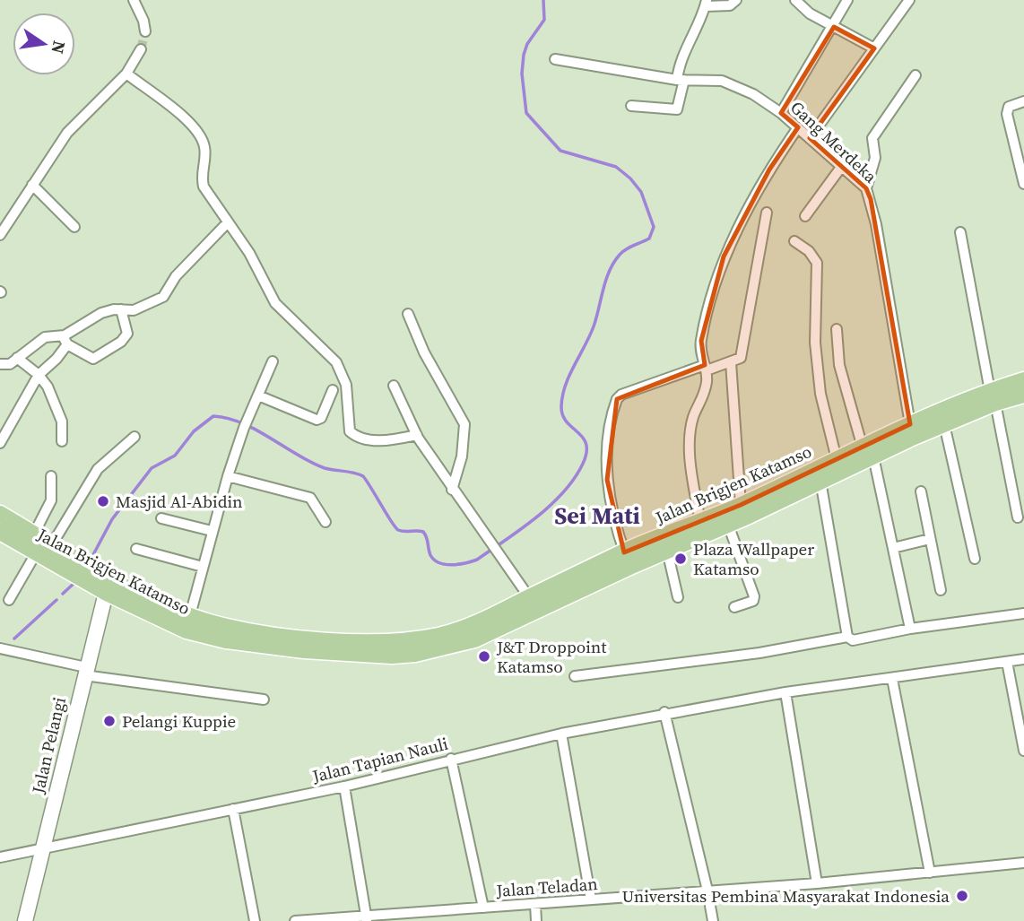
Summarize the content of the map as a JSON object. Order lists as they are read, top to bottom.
{
  "streets": {
    "main road": ["Jalan Brigjen Katamso", "Jalan Pelangi"],
    "street": ["Gang Merdeka", "Jalan Tapian Nauli", "Jalan Teladan"]
  },
  "crossings": [
    ["Gang Merdeka", "Jalan Brigjen Katamso"],
    ["Jalan Brigjen Katamso", "Jalan Pelangi"],
    ["Jalan Pelangi", "Jalan Tapian Nauli"]
  ],
  "districts": ["Sei Mati"],
  "places": [
    "Masjid Al-Abidin",
    "Plaza Wallpaper Katamso",
    "J&T Droppoint Katamso",
    "Pelangi Kuppie",
    "Universitas Pembina Masyarakat Indonesia"
  ],
  "north": "right"
}
